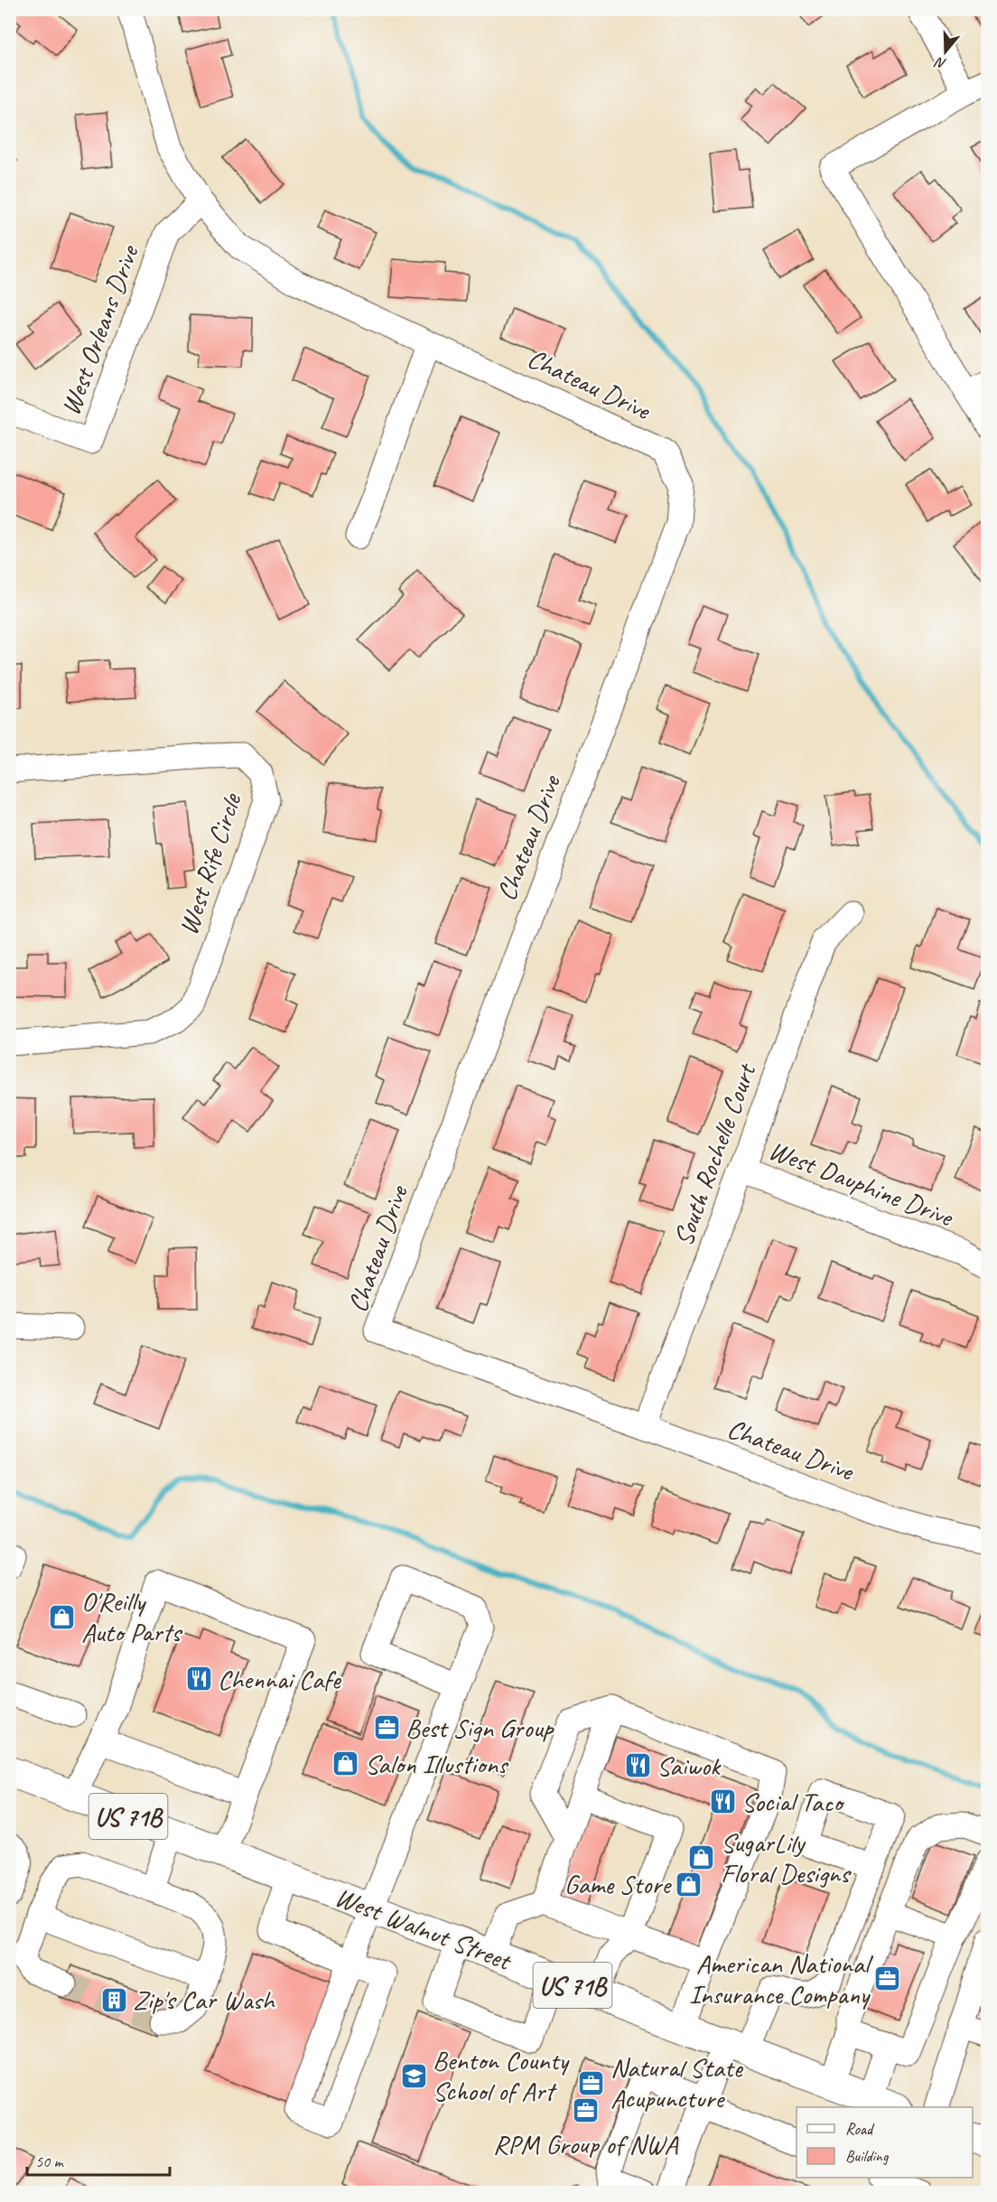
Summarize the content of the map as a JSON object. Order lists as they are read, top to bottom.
{
  "streets": {
    "main road": ["US 71B", "West Walnut Street"],
    "street": [
      "West Orleans Drive",
      "Chateau Drive",
      "West Rife Circle",
      "South Rochelle Court",
      "West Dauphine Drive"
    ]
  },
  "crossings": [
    ["West Orleans Drive", "Chateau Drive"],
    ["Chateau Drive", "South Rochelle Court"],
    ["South Rochelle Court", "West Dauphine Drive"]
  ],
  "places": {
    "shop": [
      "O'Reilly Auto Parts",
      "Salon Illustions",
      "SugarLily Floral Designs",
      "Game Store"
    ],
    "restaurant": ["Chennai Cafe", "Saiwok", "Social Taco"],
    "office": [
      "Best Sign Group",
      "American National Insurance Company",
      "Natural State Acupuncture",
      "RPM Group of NWA"
    ],
    "building": ["Zip's Car Wash"],
    "school or university": ["Benton County School of Art"]
  },
  "legend": ["Road", "Building"],
  "scale_bar": "50 m",
  "north": "bottom"
}
